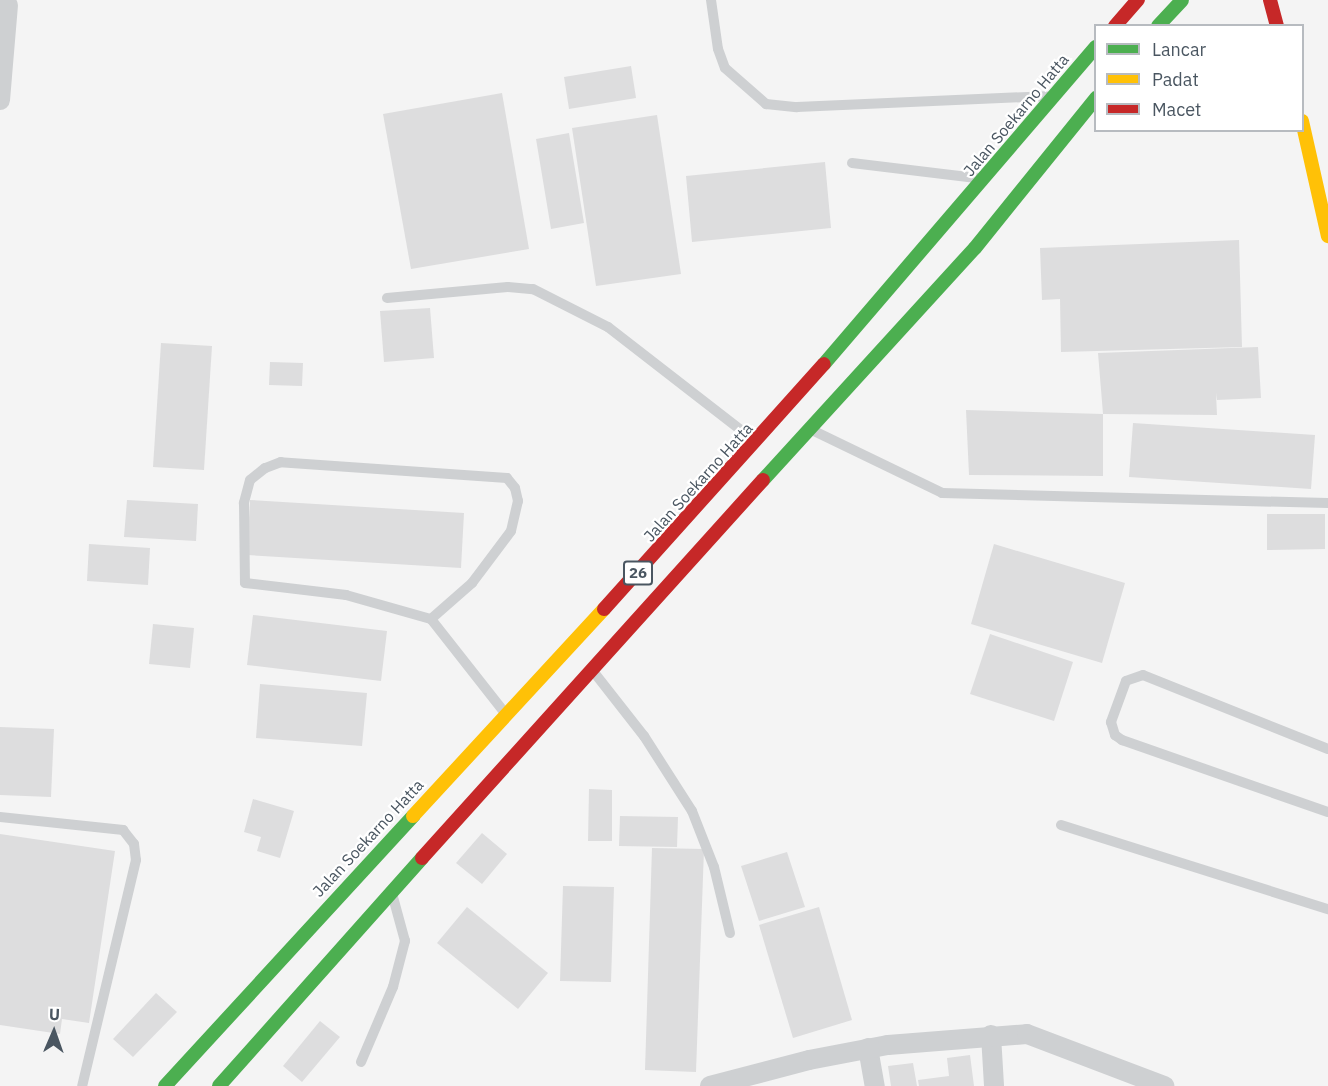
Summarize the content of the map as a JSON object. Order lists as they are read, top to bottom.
{
  "streets": {
    "main road": ["Jalan Soekarno Hatta", "26"]
  },
  "legend": ["Lancar", "Padat", "Macet"],
  "north": "top"
}
